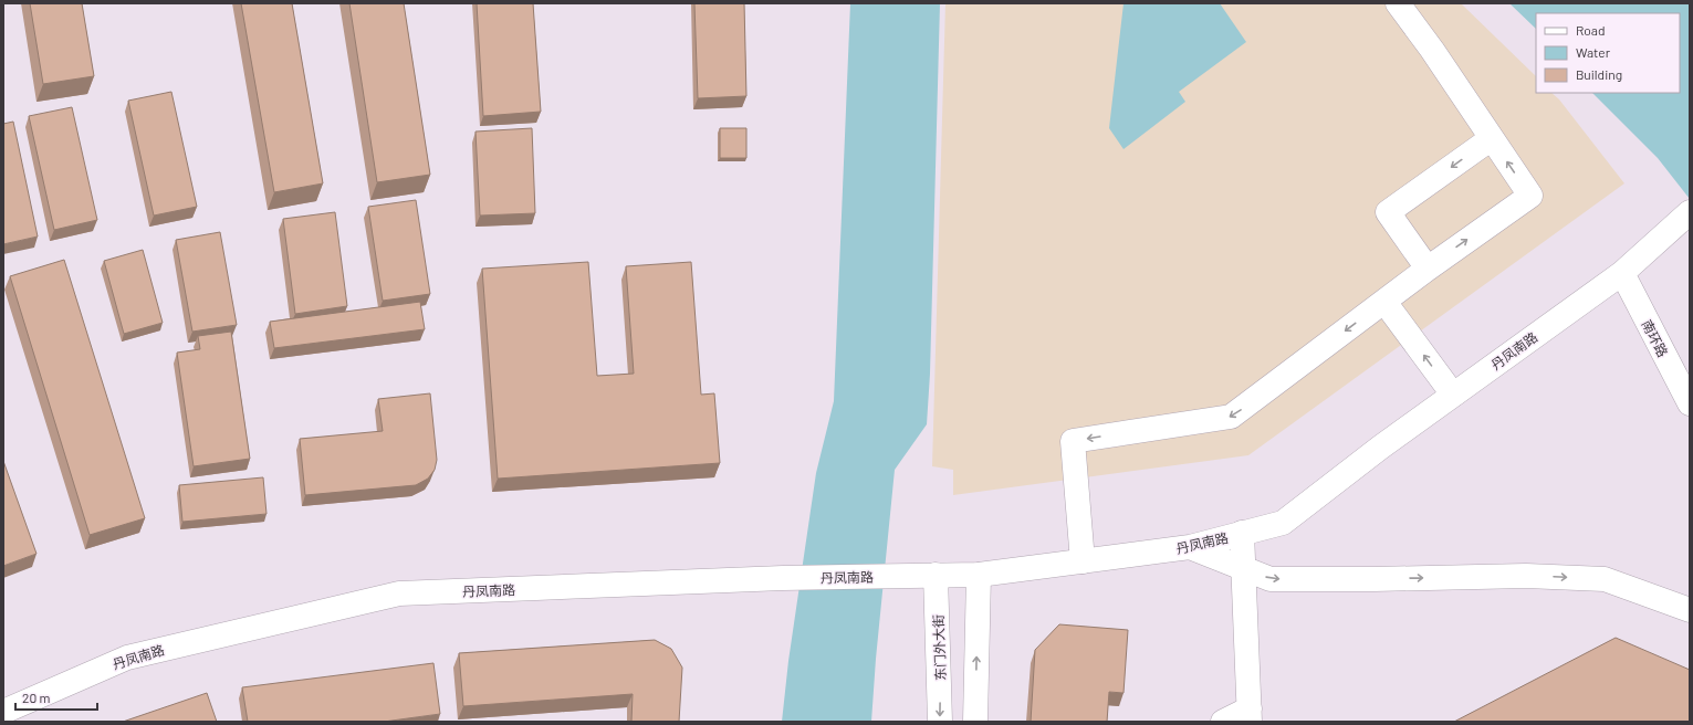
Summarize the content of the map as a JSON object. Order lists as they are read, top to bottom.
{
  "streets": {
    "main road": ["南环路", "丹凤南路", "东门外大街"]
  },
  "crossings": [
    ["南环路", "丹凤南路"],
    ["丹凤南路", "东门外大街"]
  ],
  "legend": ["Road", "Water", "Building"],
  "scale_bar": "20 m"
}
